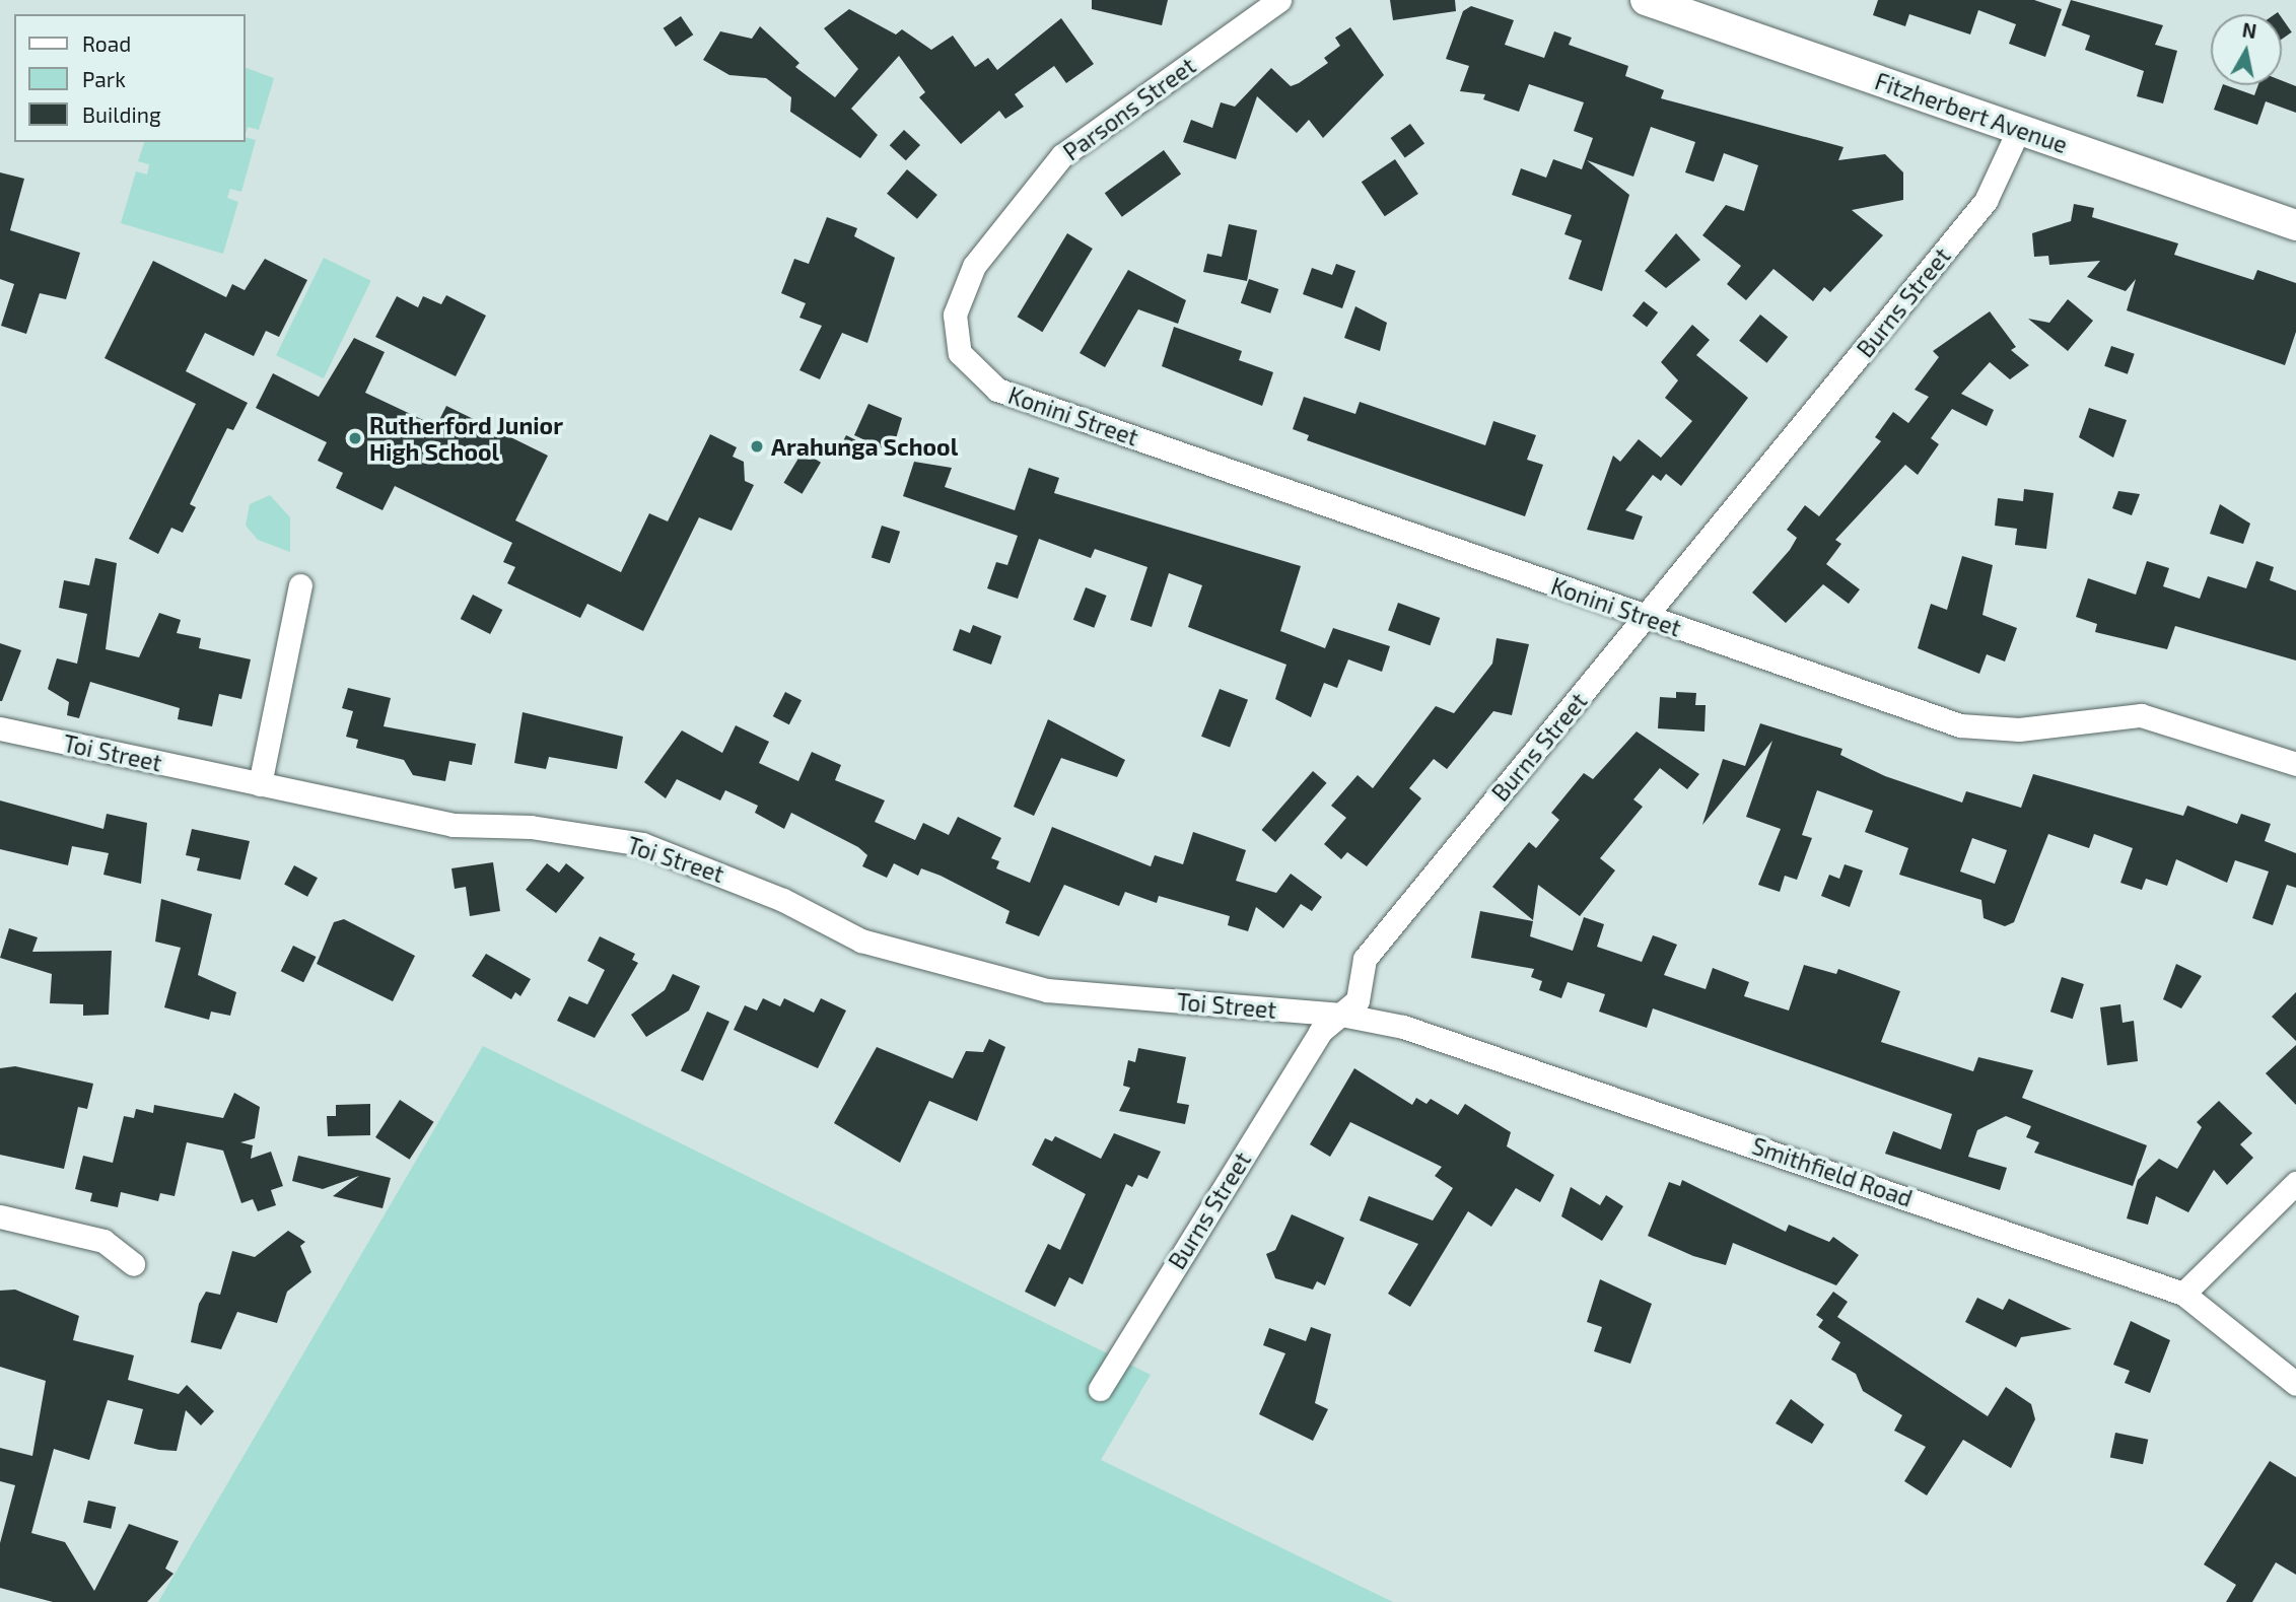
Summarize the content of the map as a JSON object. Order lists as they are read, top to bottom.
{
  "streets": {
    "main road": ["Fitzherbert Avenue"],
    "street": [
      "Parsons Street",
      "Burns Street",
      "Konini Street",
      "Toi Street",
      "Smithfield Road"
    ]
  },
  "crossings": [
    ["Parsons Street", "Konini Street"],
    ["Fitzherbert Avenue", "Burns Street"],
    ["Burns Street", "Konini Street"],
    ["Burns Street", "Toi Street"],
    ["Burns Street", "Smithfield Road"],
    ["Toi Street", "Smithfield Road"]
  ],
  "places": ["Rutherford Junior High School", "Arahunga School"],
  "legend": ["Road", "Park", "Building"],
  "north": "top"
}
